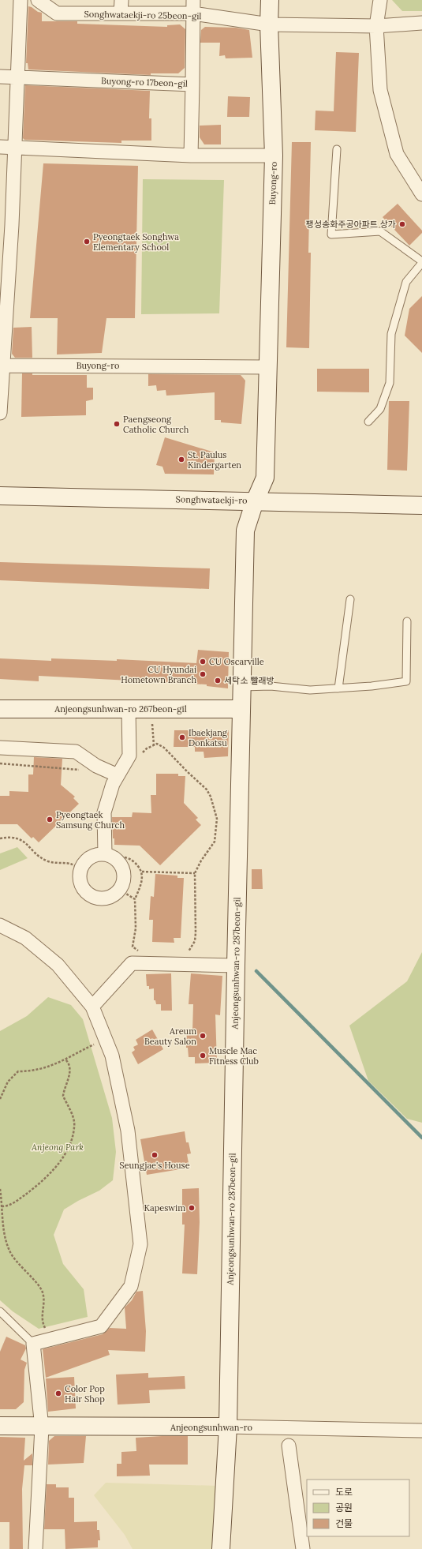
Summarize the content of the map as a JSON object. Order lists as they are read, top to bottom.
{
  "streets": {
    "street": [
      "Songhwataekji-ro 25beon-gil",
      "Buyong-ro 17beon-gil",
      "Buyong-ro",
      "Songhwataekji-ro",
      "Anjeongsunhwan-ro 267beon-gil",
      "Anjeongsunhwan-ro 287beon-gil",
      "Anjeongsunhwan-ro"
    ]
  },
  "crossings": [
    ["Songhwataekji-ro 25beon-gil", "Buyong-ro"],
    ["Buyong-ro", "Songhwataekji-ro"],
    ["Buyong-ro", "Anjeongsunhwan-ro 287beon-gil"],
    ["Songhwataekji-ro", "Anjeongsunhwan-ro 287beon-gil"],
    ["Anjeongsunhwan-ro 267beon-gil", "Anjeongsunhwan-ro 287beon-gil"],
    ["Anjeongsunhwan-ro 287beon-gil", "Anjeongsunhwan-ro"]
  ],
  "parks": ["Anjeong Park"],
  "places": [
    "팽성송화주공아파트 상가",
    "Pyeongtaek Songhwa Elementary School",
    "Paengseong Catholic Church",
    "St. Paulus Kindergarten",
    "CU Oscarville",
    "CU Hyundai Hometown Branch",
    "세탁소 빨래방",
    "Ibaekjang Donkatsu",
    "Pyeongtaek Samsung Church",
    "Areum Beauty Salon",
    "Muscle Mac Fitness Club",
    "Seungjae's House",
    "Kapeswim",
    "Color Pop Hair Shop"
  ],
  "legend": ["도로", "공원", "건물"]
}
